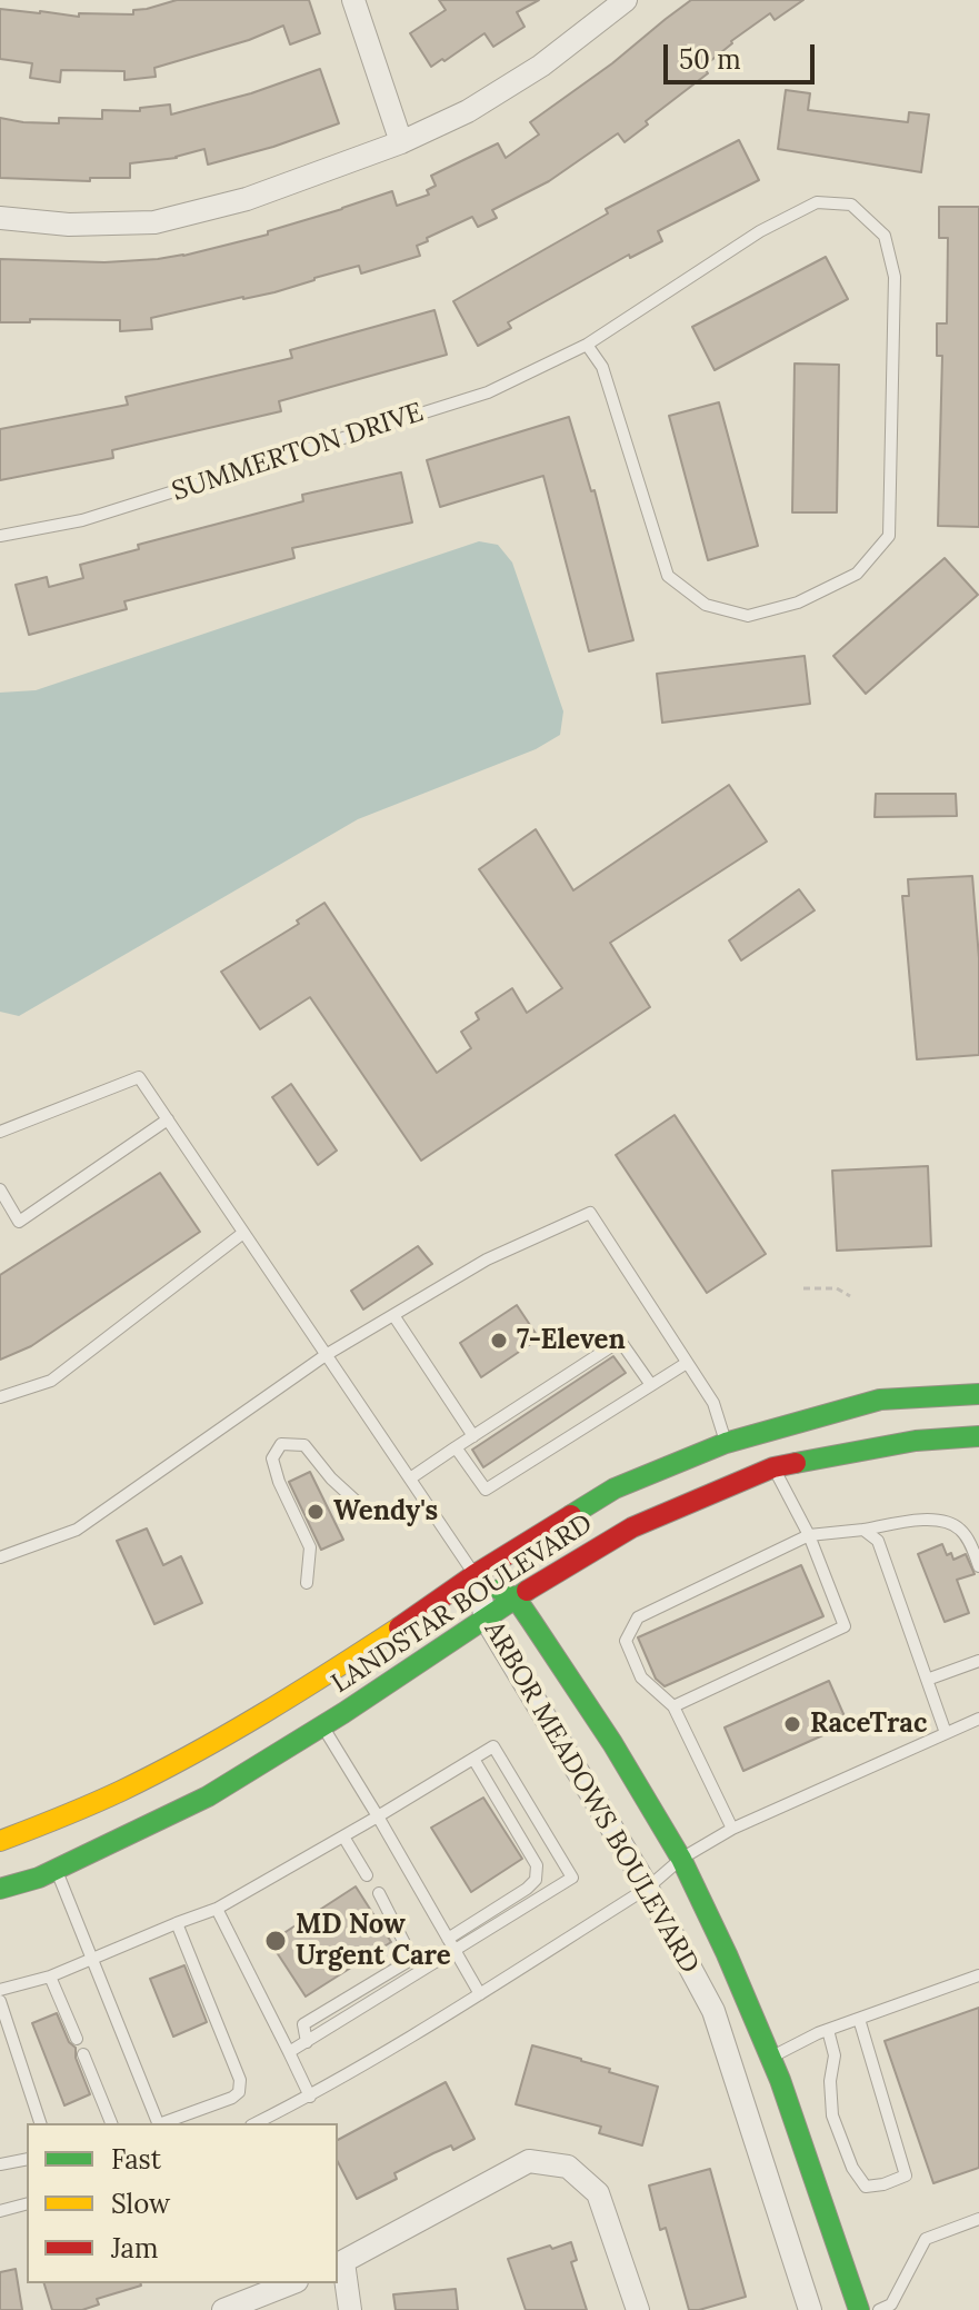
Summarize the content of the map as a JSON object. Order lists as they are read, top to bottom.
{
  "streets": {
    "main road": ["LANDSTAR BOULEVARD", "ARBOR MEADOWS BOULEVARD"],
    "lane": ["SUMMERTON DRIVE"]
  },
  "crossings": [
    ["LANDSTAR BOULEVARD", "ARBOR MEADOWS BOULEVARD"]
  ],
  "places": [
    "7-Eleven",
    "Wendy's",
    "RaceTrac",
    "MD Now Urgent Care"
  ],
  "legend": ["Fast", "Slow", "Jam"],
  "scale_bar": "50 m"
}
